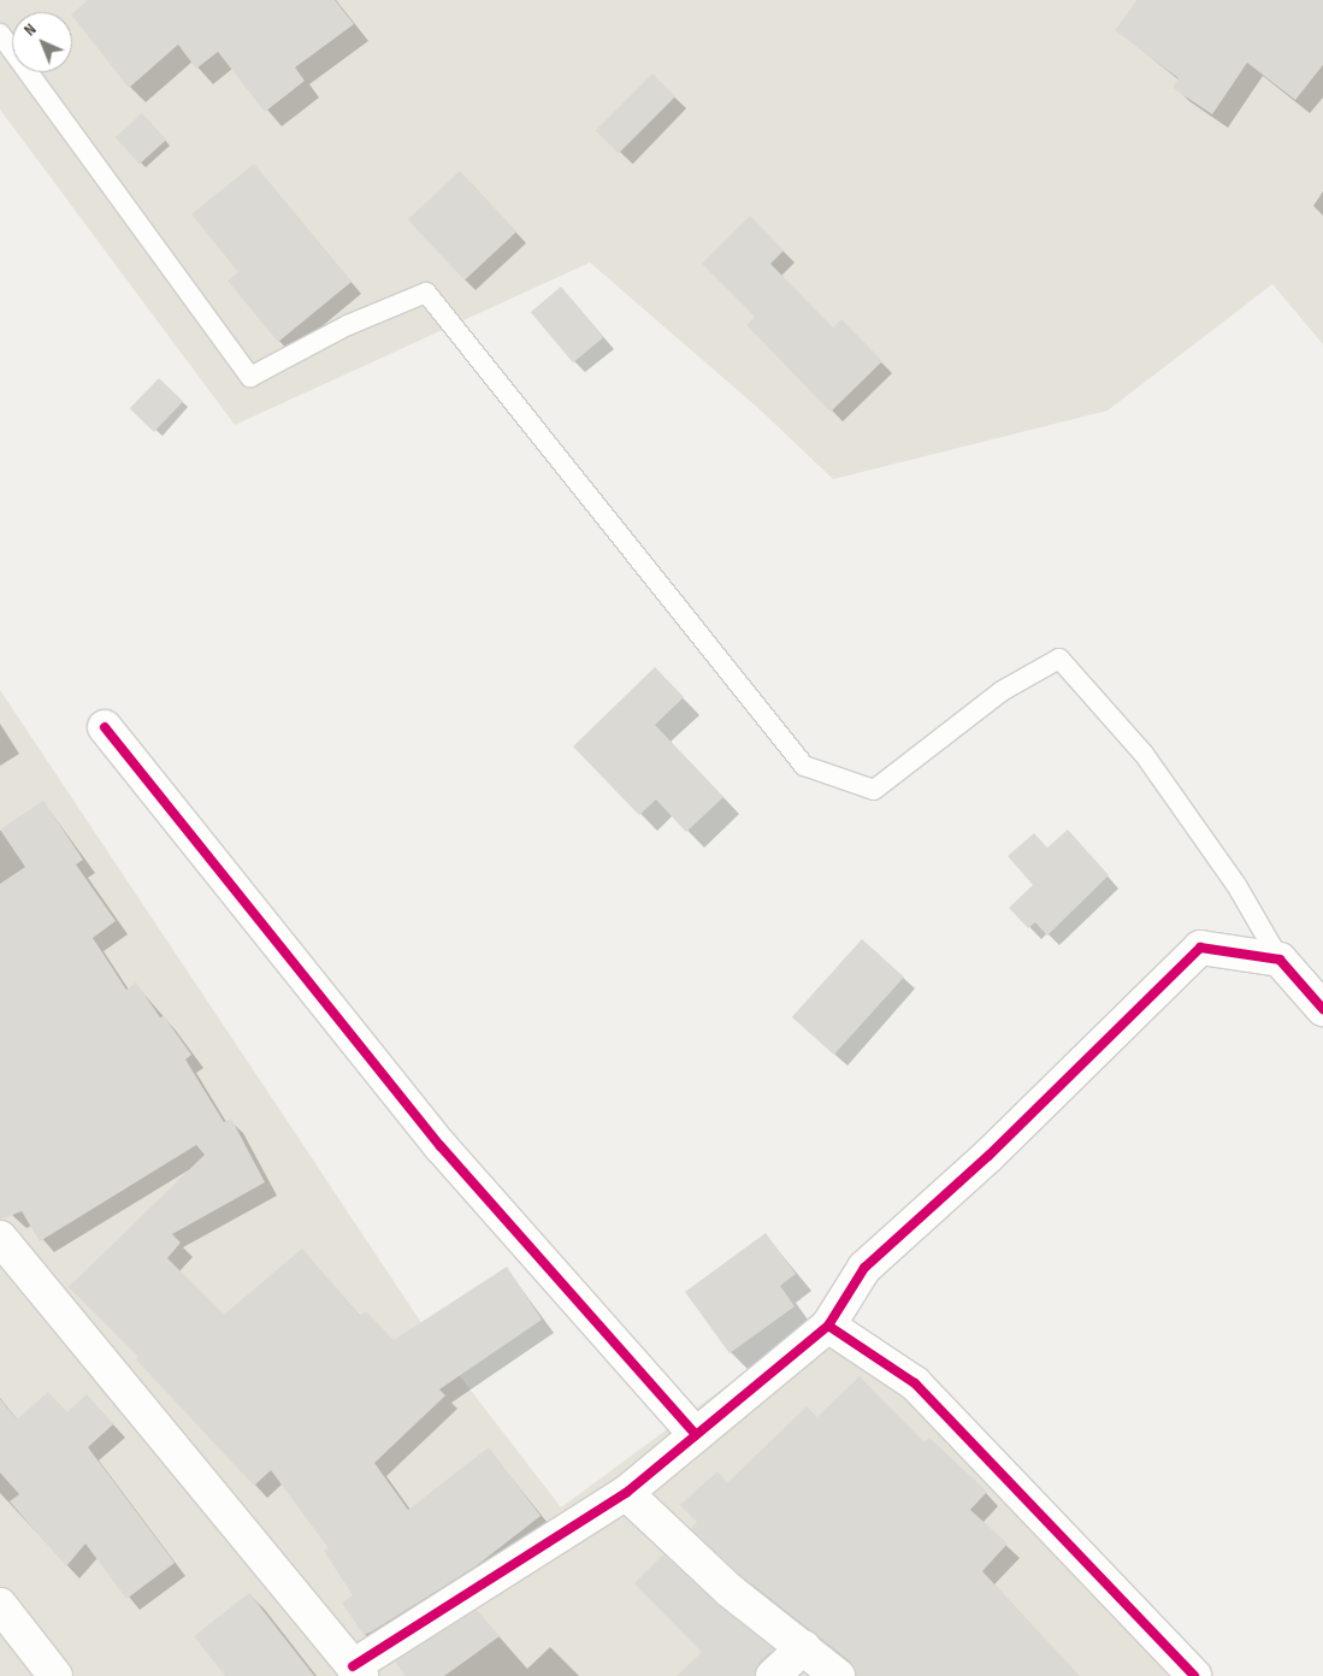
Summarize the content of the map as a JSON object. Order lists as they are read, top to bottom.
{
  "north": "top left"
}
